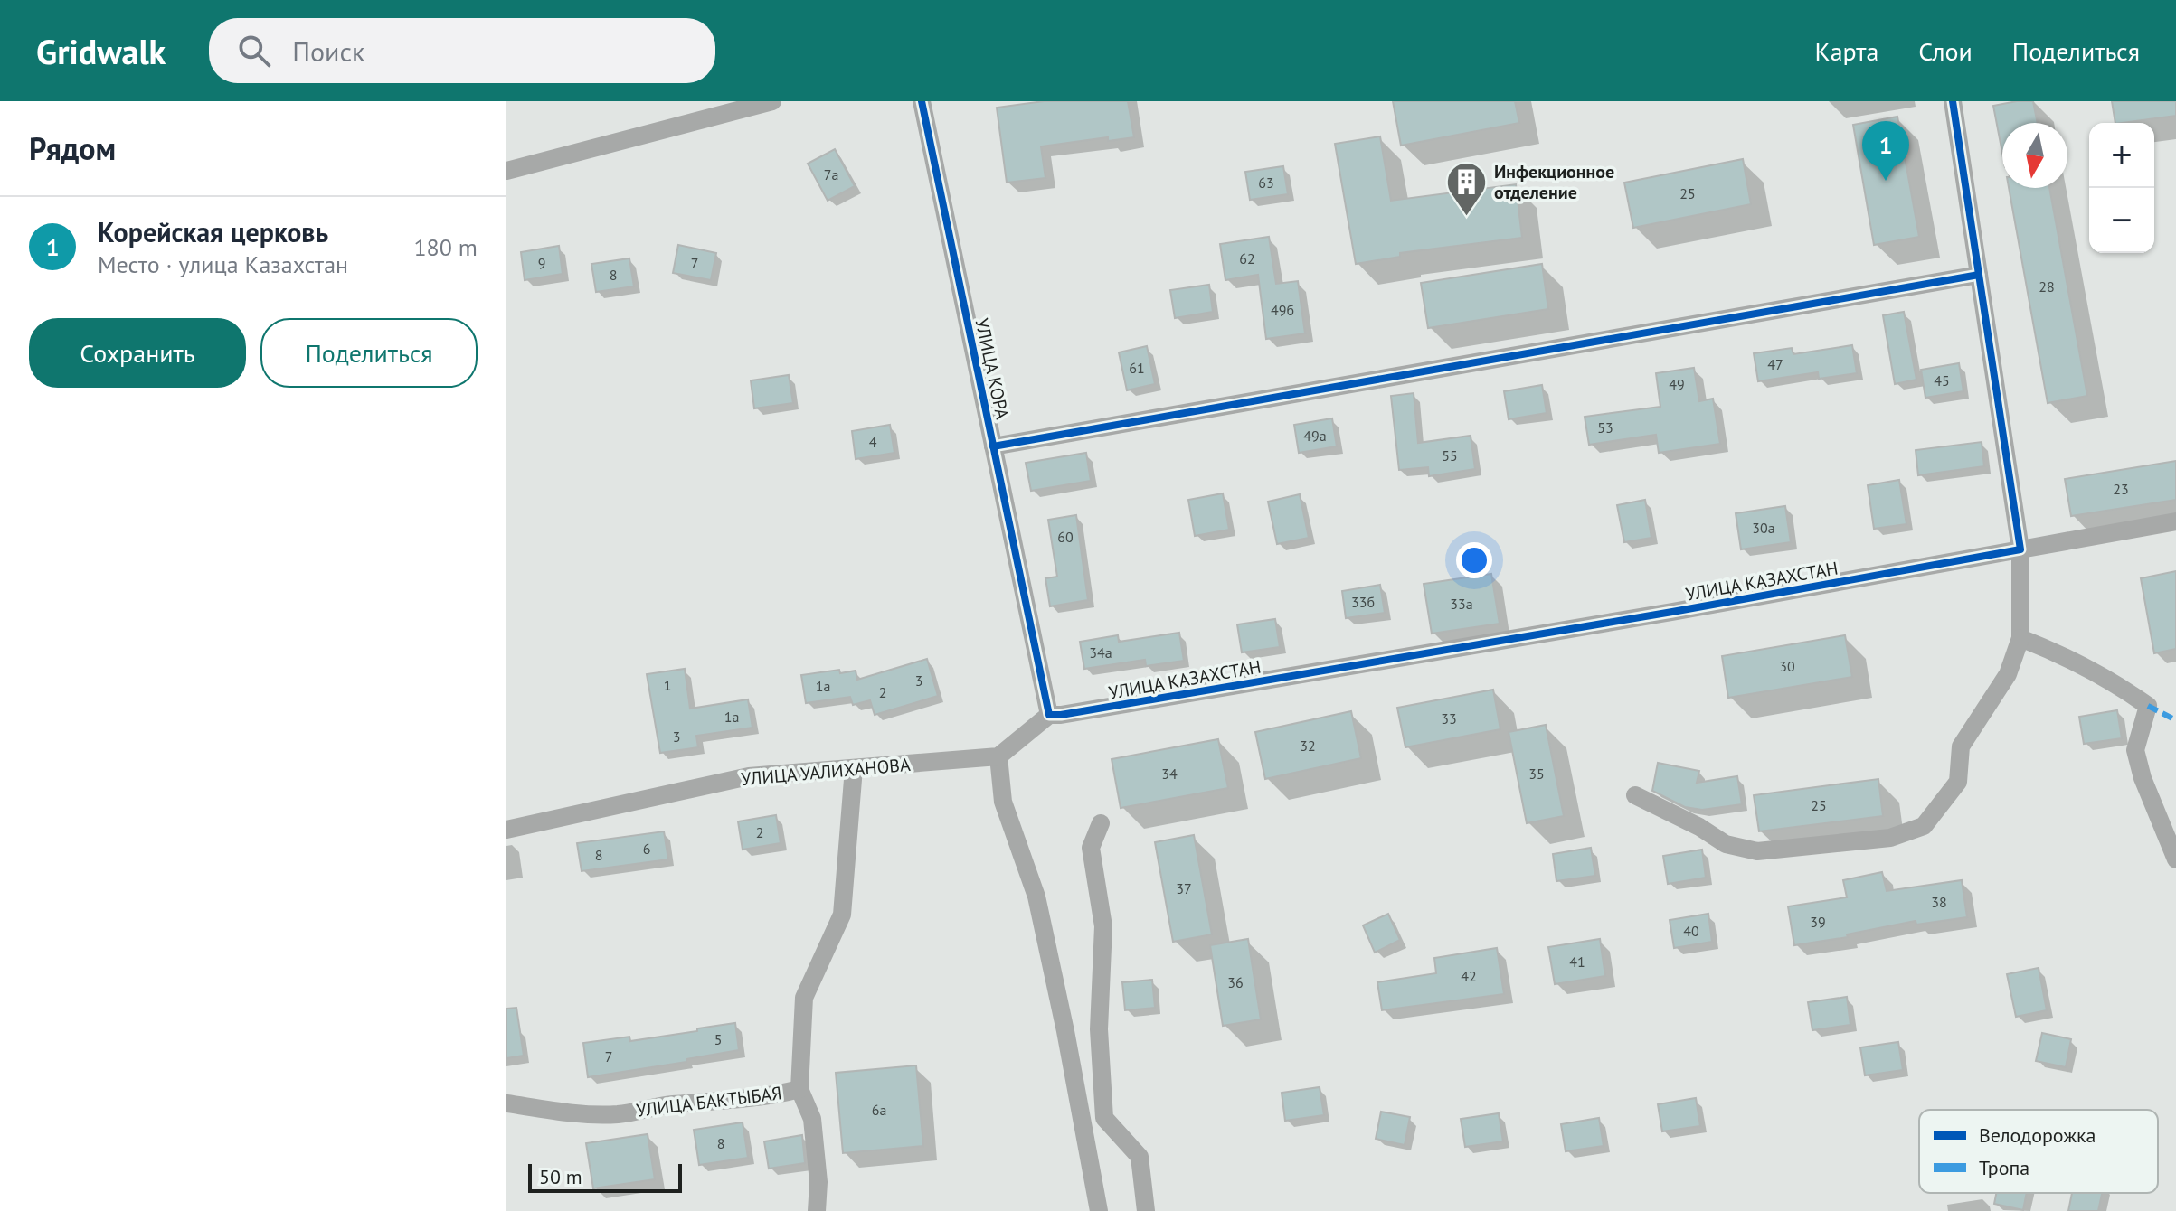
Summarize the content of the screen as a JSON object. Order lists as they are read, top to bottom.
{
  "streets": {
    "street": [
      "УЛИЦА КОРА",
      "УЛИЦА КАЗАХСТАН",
      "УЛИЦА УАЛИХАНОВА",
      "УЛИЦА БАКТЫБАЯ"
    ]
  },
  "crossings": [
    ["УЛИЦА КОРА", "УЛИЦА КАЗАХСТАН"],
    ["УЛИЦА УАЛИХАНОВА", "УЛИЦА БАКТЫБАЯ"]
  ],
  "places": {
    "building": ["Инфекционное отделение"]
  },
  "house_numbers": [
    "7а",
    "63",
    "25",
    "62",
    "9",
    "7",
    "8",
    "28",
    "49б",
    "47",
    "61",
    "45",
    "49",
    "53",
    "49а",
    "4",
    "55",
    "23",
    "30а",
    "60",
    "33б",
    "33а",
    "34а",
    "30",
    "3",
    "1",
    "1а",
    "2",
    "1а",
    "33",
    "3",
    "32",
    "34",
    "35",
    "25",
    "2",
    "6",
    "8",
    "37",
    "38",
    "39",
    "40",
    "41",
    "42",
    "36",
    "5",
    "7",
    "6а",
    "8"
  ],
  "legend": ["Велодорожка", "Тропа"],
  "scale_bar": "50 m",
  "north": "bottom",
  "page": {
    "header": "Gridwalk",
    "search": "Поиск",
    "nav": ["Карта", "Слои", "Поделиться"],
    "heading": "Рядом",
    "pins": "1",
    "map_buttons": ["+", "−"],
    "list": [
      {
        "mark": "1",
        "name": "Корейская церковь",
        "note": "Место · улица Казахстан",
        "value": "180 m"
      }
    ],
    "buttons": ["Сохранить", "Поделиться"],
    "scale": "50 m"
  }
}
